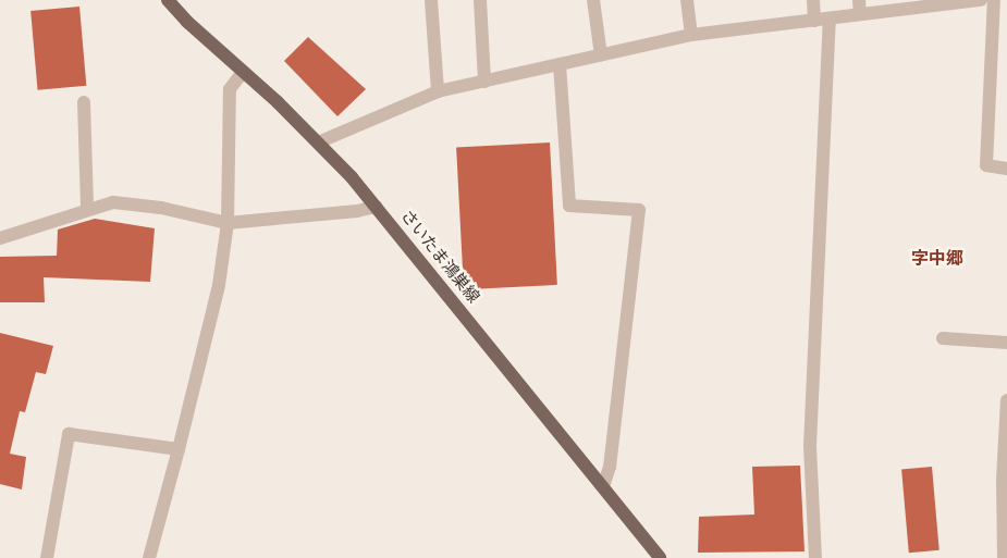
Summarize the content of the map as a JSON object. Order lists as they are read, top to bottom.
{
  "streets": {
    "main road": ["さいたま鴻巣線"]
  },
  "districts": ["字中郷"]
}
